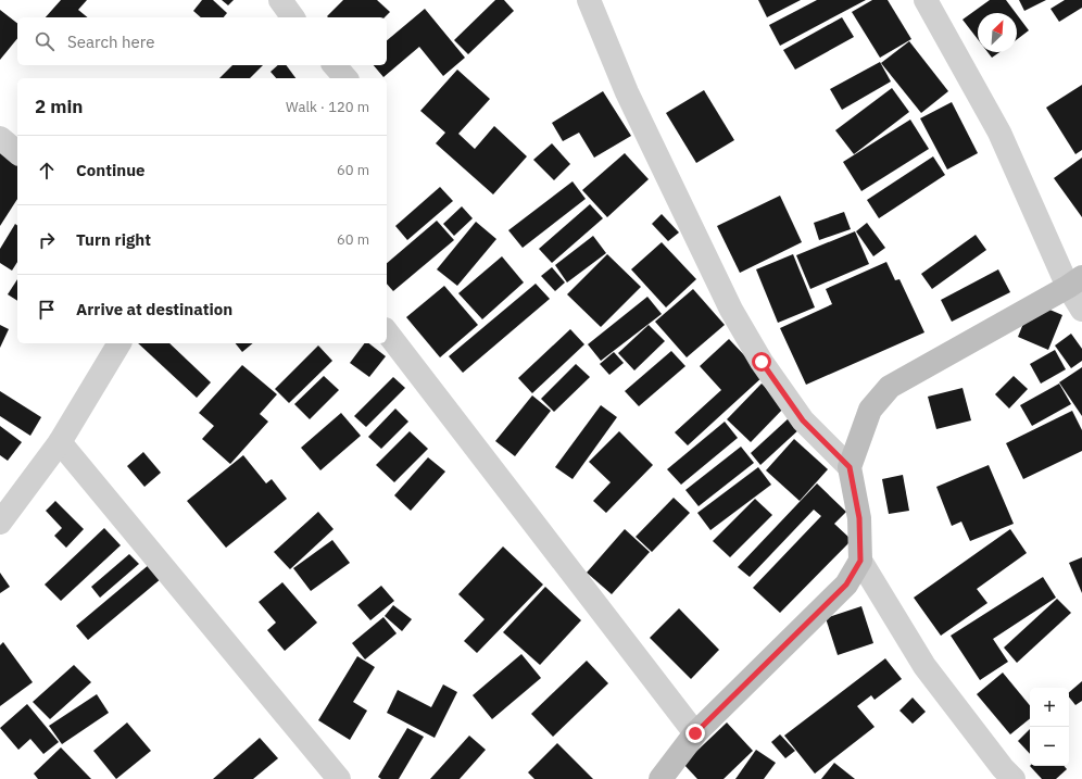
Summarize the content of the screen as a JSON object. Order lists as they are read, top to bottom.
{
  "north": "top right",
  "page": {
    "search": "Search here",
    "heading": ["2 min", "Walk · 120 m"],
    "list": [
      ["Continue", "60 m"],
      ["Turn right", "60 m"],
      "Arrive at destination"
    ],
    "map_buttons": ["+", "−"]
  }
}
